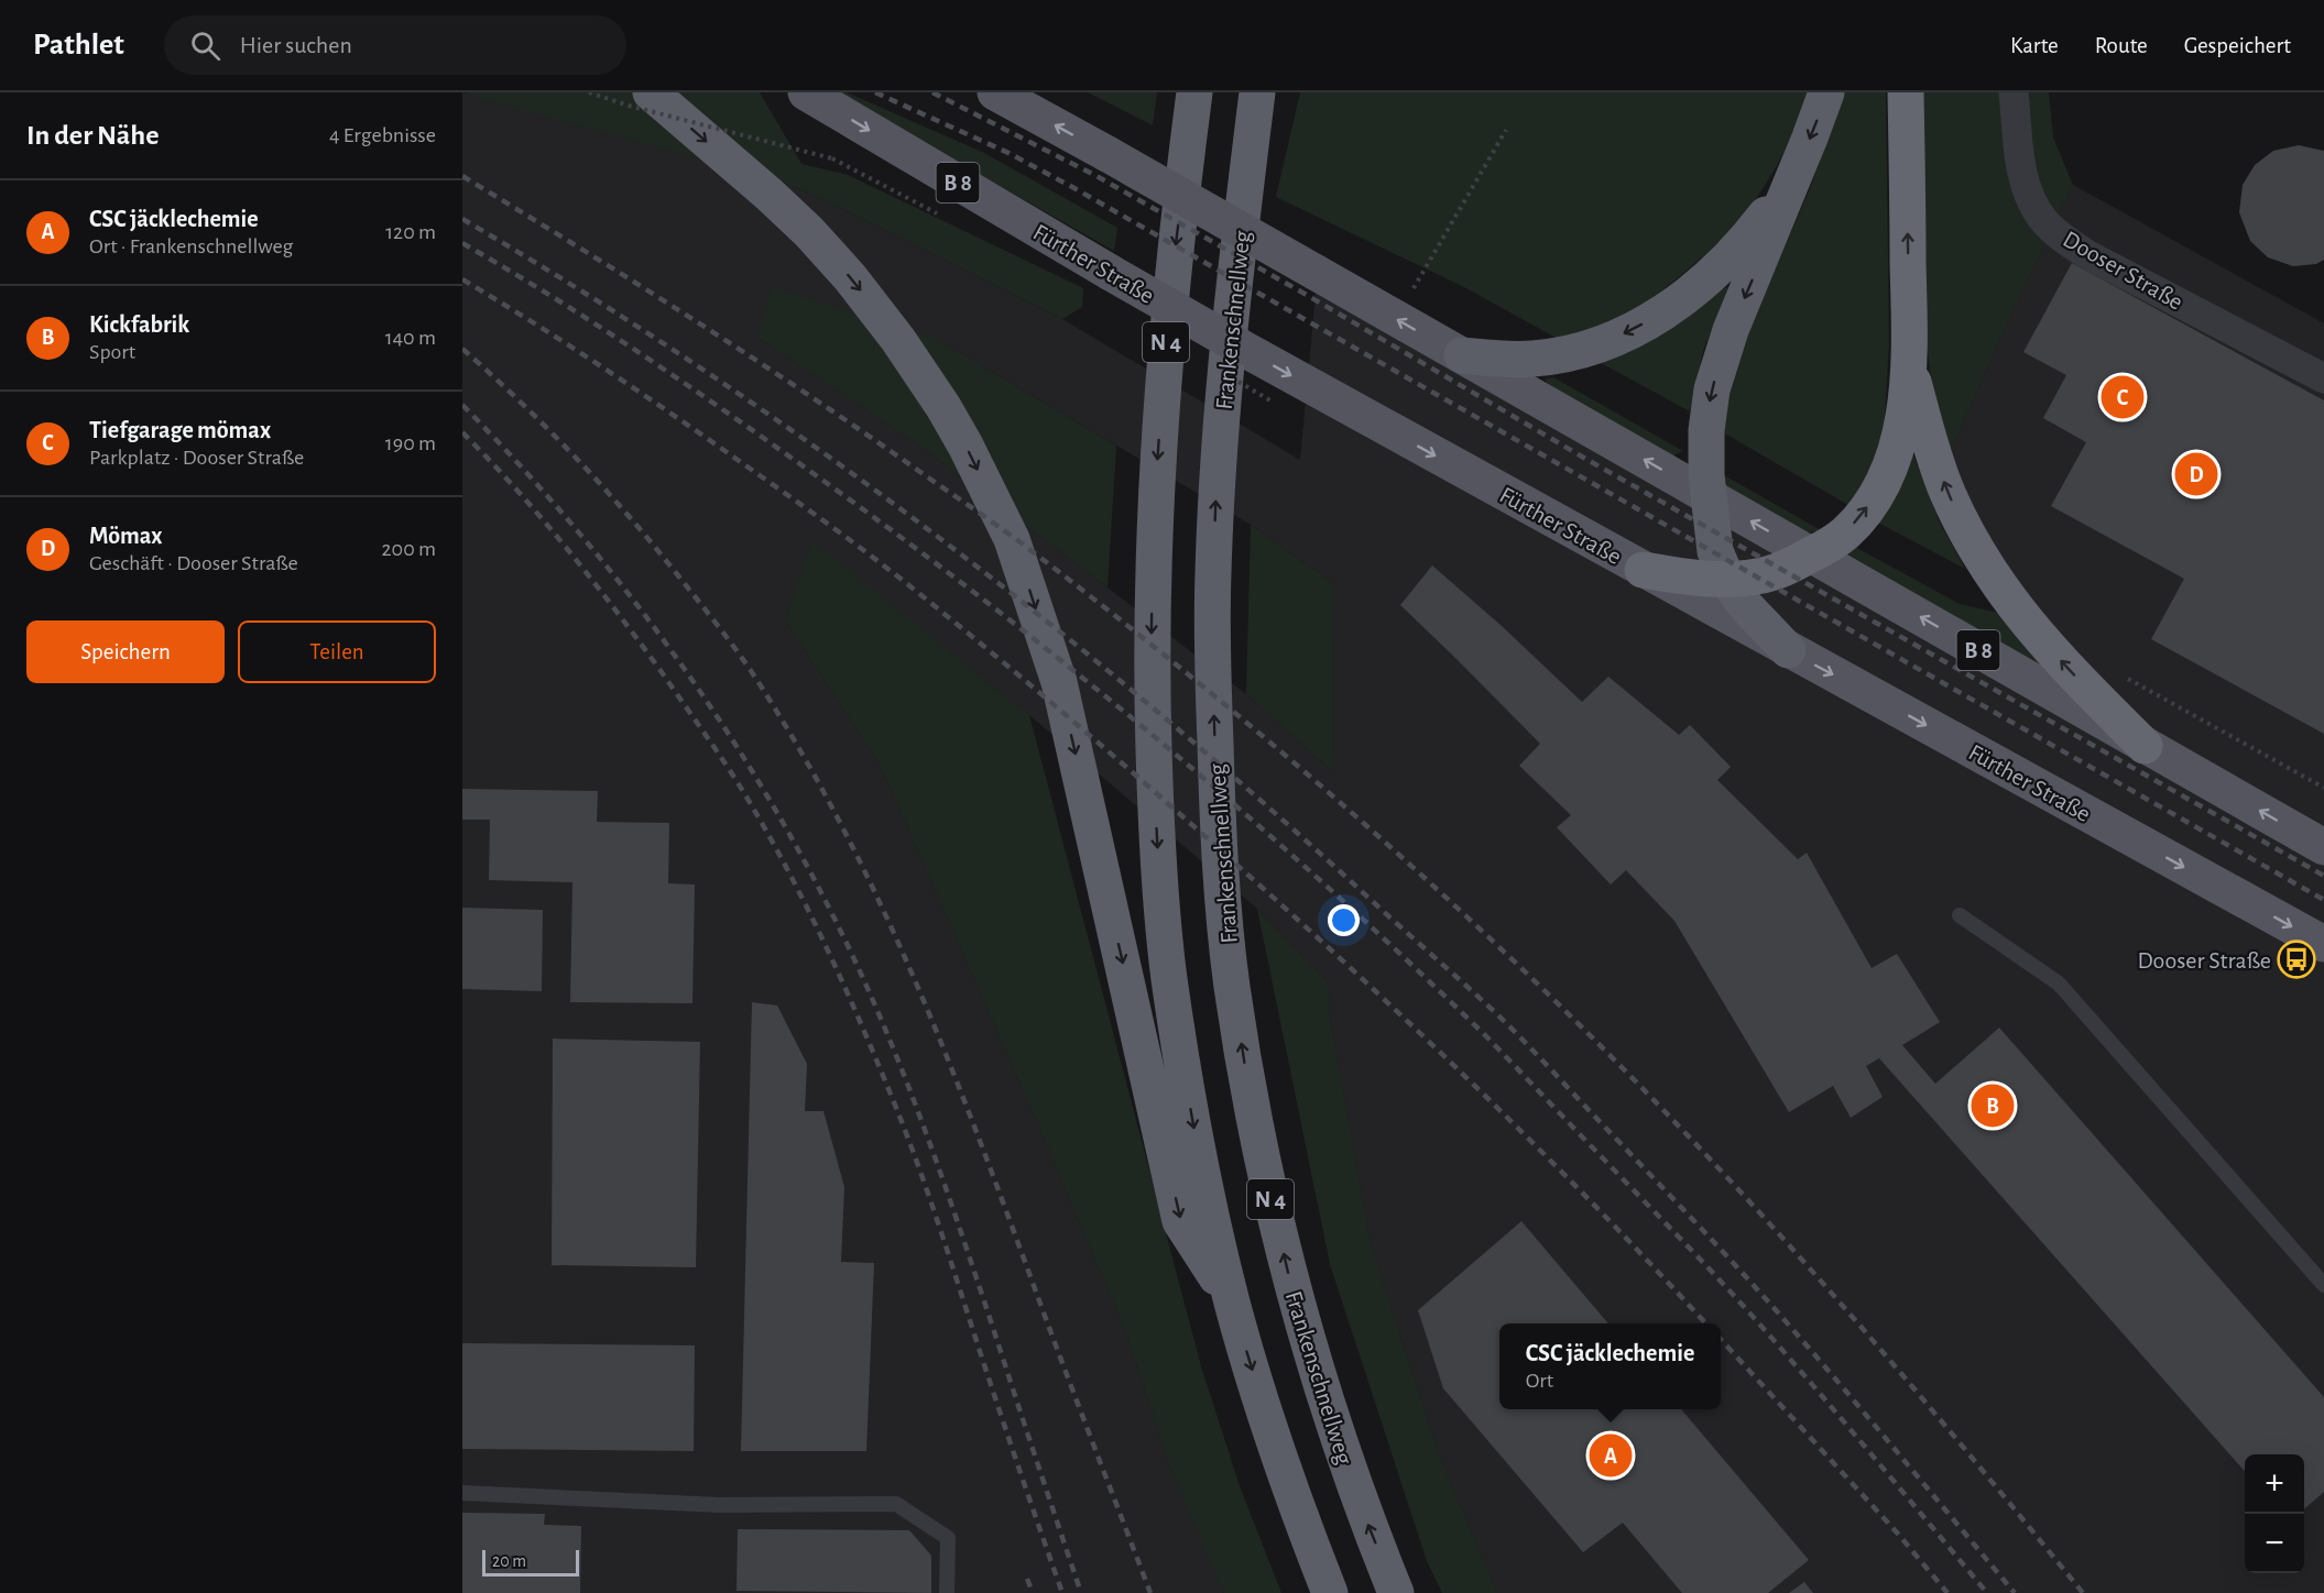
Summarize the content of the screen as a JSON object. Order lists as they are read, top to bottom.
{
  "streets": {
    "highway": ["Frankenschnellweg", "N 4"],
    "main road": ["B 8", "Fürther Straße"],
    "street": ["Dooser Straße"]
  },
  "places": {
    "bus stop": ["Dooser Straße"]
  },
  "scale_bar": "20 m",
  "page": {
    "header": "Pathlet",
    "search": "Hier suchen",
    "nav": ["Karte", "Route", "Gespeichert"],
    "heading": ["In der Nähe", "4 Ergebnisse"],
    "list": [
      {
        "mark": "A",
        "name": "CSC jäcklechemie",
        "note": "Ort · Frankenschnellweg",
        "value": "120 m"
      },
      {
        "mark": "B",
        "name": "Kickfabrik",
        "note": "Sport",
        "value": "140 m"
      },
      {
        "mark": "C",
        "name": "Tiefgarage mömax",
        "note": "Parkplatz · Dooser Straße",
        "value": "190 m"
      },
      {
        "mark": "D",
        "name": "Mömax",
        "note": "Geschäft · Dooser Straße",
        "value": "200 m"
      }
    ],
    "pins": [
      "C",
      "D",
      "B",
      "A"
    ],
    "buttons": ["Speichern", "Teilen"],
    "popup": ["CSC jäcklechemie", "Ort"],
    "map_buttons": ["+", "−"],
    "scale": "20 m"
  }
}
